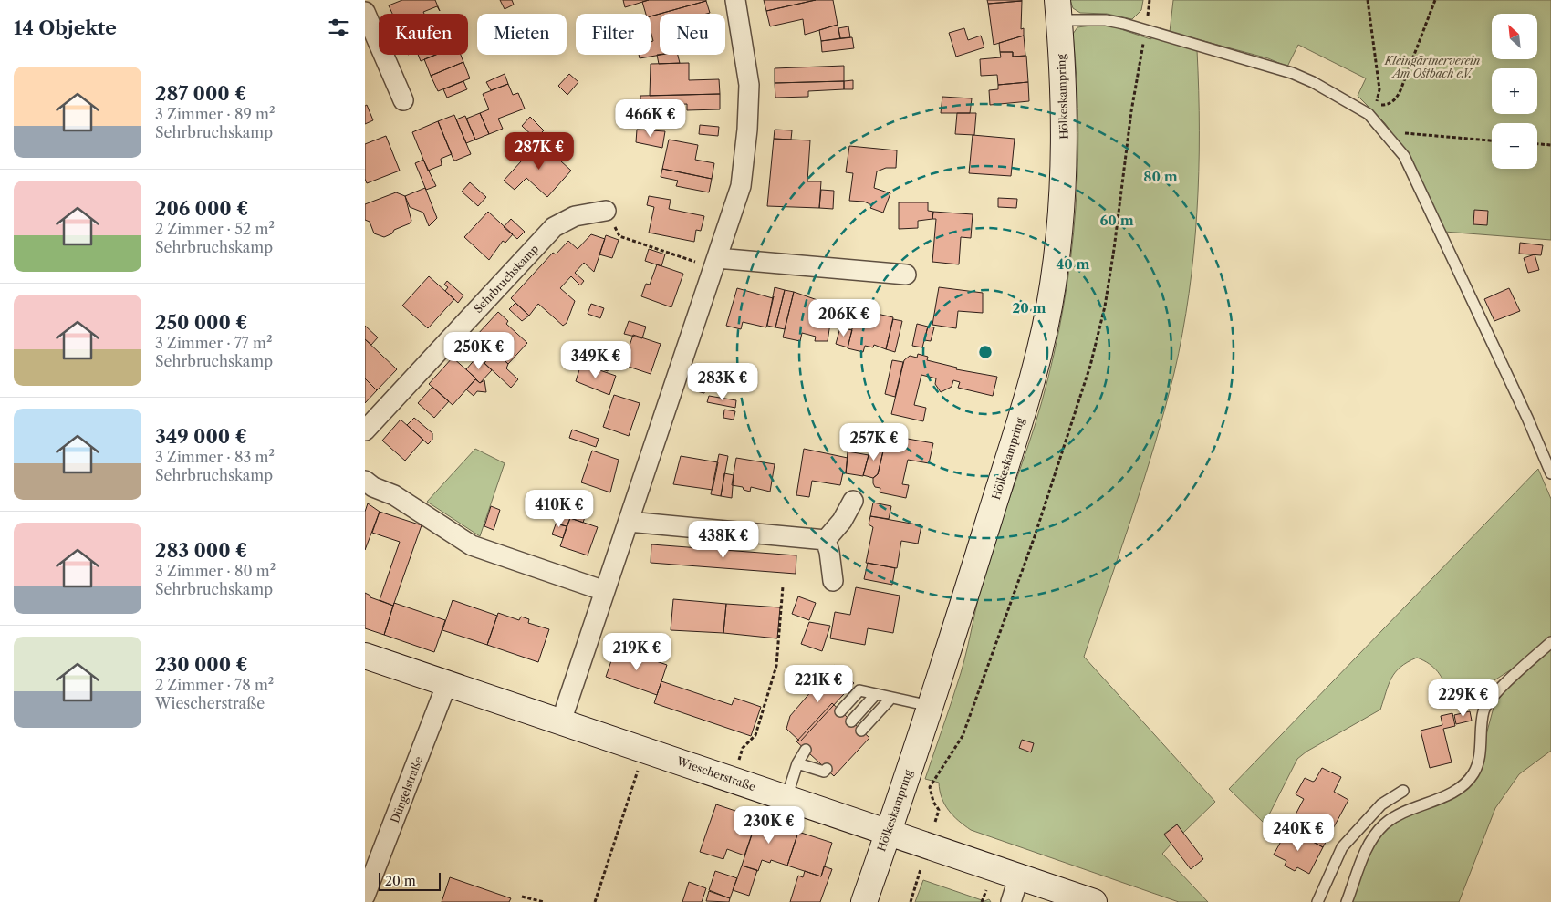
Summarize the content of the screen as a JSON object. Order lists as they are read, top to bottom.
{
  "streets": {
    "main road": ["Hölkeskampring", "Wiescherstraße"],
    "street": ["Sehrbruchskamp", "Düngelstraße"]
  },
  "crossings": [
    ["Hölkeskampring", "Wiescherstraße"],
    ["Wiescherstraße", "Düngelstraße"]
  ],
  "parks": ["Kleingärtnerverein Am Ostbach e.V."],
  "scale_bar": "20 m",
  "north": "top left",
  "page": {
    "heading": "14 Objekte",
    "map_buttons": ["+", "−"],
    "chip": [
      "Kaufen",
      "Mieten",
      "Filter",
      "Neu"
    ],
    "list": [
      {
        "name": "287 000 €",
        "note": "3 Zimmer · 89 m² · Sehrbruchskamp"
      },
      {
        "name": "206 000 €",
        "note": "2 Zimmer · 52 m² · Sehrbruchskamp"
      },
      {
        "name": "250 000 €",
        "note": "3 Zimmer · 77 m² · Sehrbruchskamp"
      },
      {
        "name": "349 000 €",
        "note": "3 Zimmer · 83 m² · Sehrbruchskamp"
      },
      {
        "name": "283 000 €",
        "note": "3 Zimmer · 80 m² · Sehrbruchskamp"
      },
      {
        "name": "230 000 €",
        "note": "2 Zimmer · 78 m² · Wiescherstraße"
      }
    ],
    "price": [
      "466K €",
      "287K €",
      "206K €",
      "250K €",
      "349K €",
      "283K €",
      "257K €",
      "410K €",
      "438K €",
      "219K €",
      "221K €",
      "229K €",
      "230K €",
      "240K €"
    ],
    "scale": "20 m"
  },
  "rings": [
    "80 m",
    "60 m",
    "40 m",
    "20 m"
  ]
}
